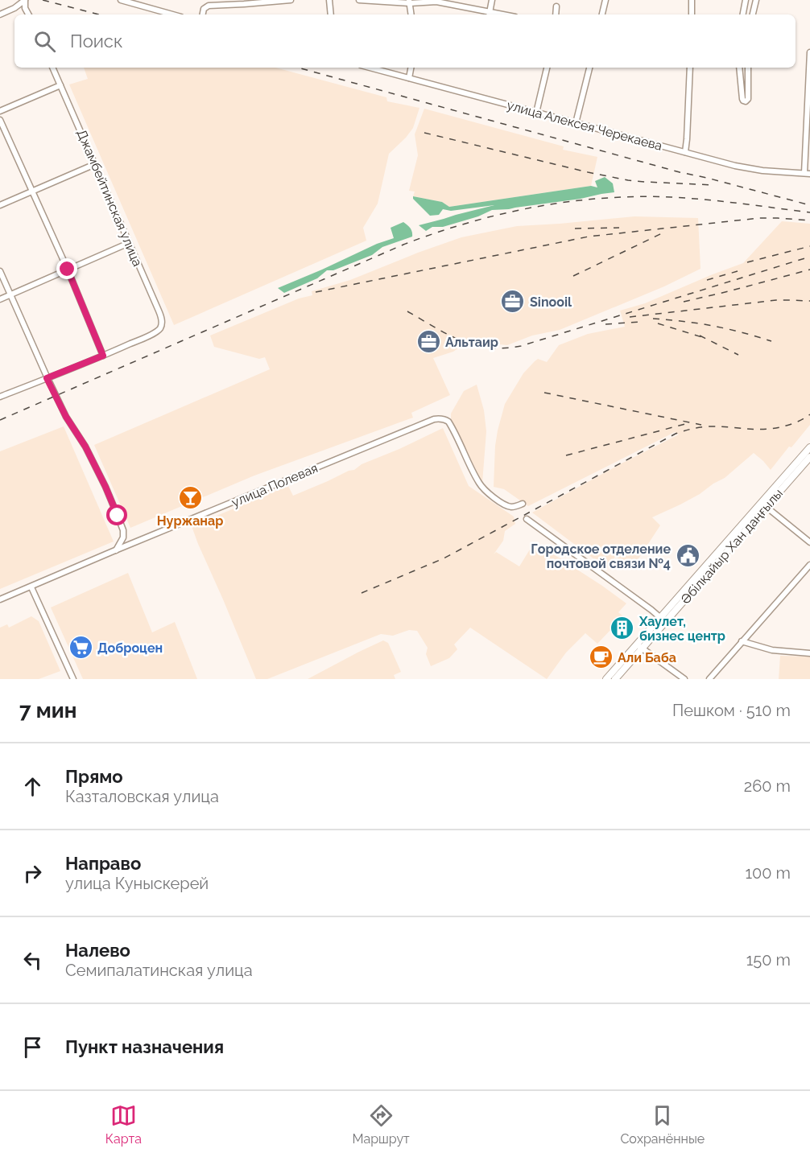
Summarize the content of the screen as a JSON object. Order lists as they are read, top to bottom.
{
  "streets": {
    "main road": ["Әбілқайыр Хан даңғылы"],
    "street": ["улица Алексея Черекаева", "Джамбейтинская улица", "улица Полевая"]
  },
  "places": {
    "office": ["Sinooil", "Альтаир"],
    "bar": ["Нуржанар"],
    "public building": ["Городское отделение почтовой связи №4"],
    "building": ["Хаулет, бизнес центр"],
    "supermarket": ["Доброцен"],
    "cafe": ["Али Баба"]
  },
  "page": {
    "search": "Поиск",
    "heading": ["7 мин", "Пешком · 510 m"],
    "list": [
      ["Прямо", "Казталовская улица", "260 m"],
      ["Направо", "улица Куныскерей", "100 m"],
      ["Налево", "Семипалатинская улица", "150 m"],
      "Пункт назначения"
    ],
    "nav": ["Карта", "Маршрут", "Сохранённые"]
  }
}
